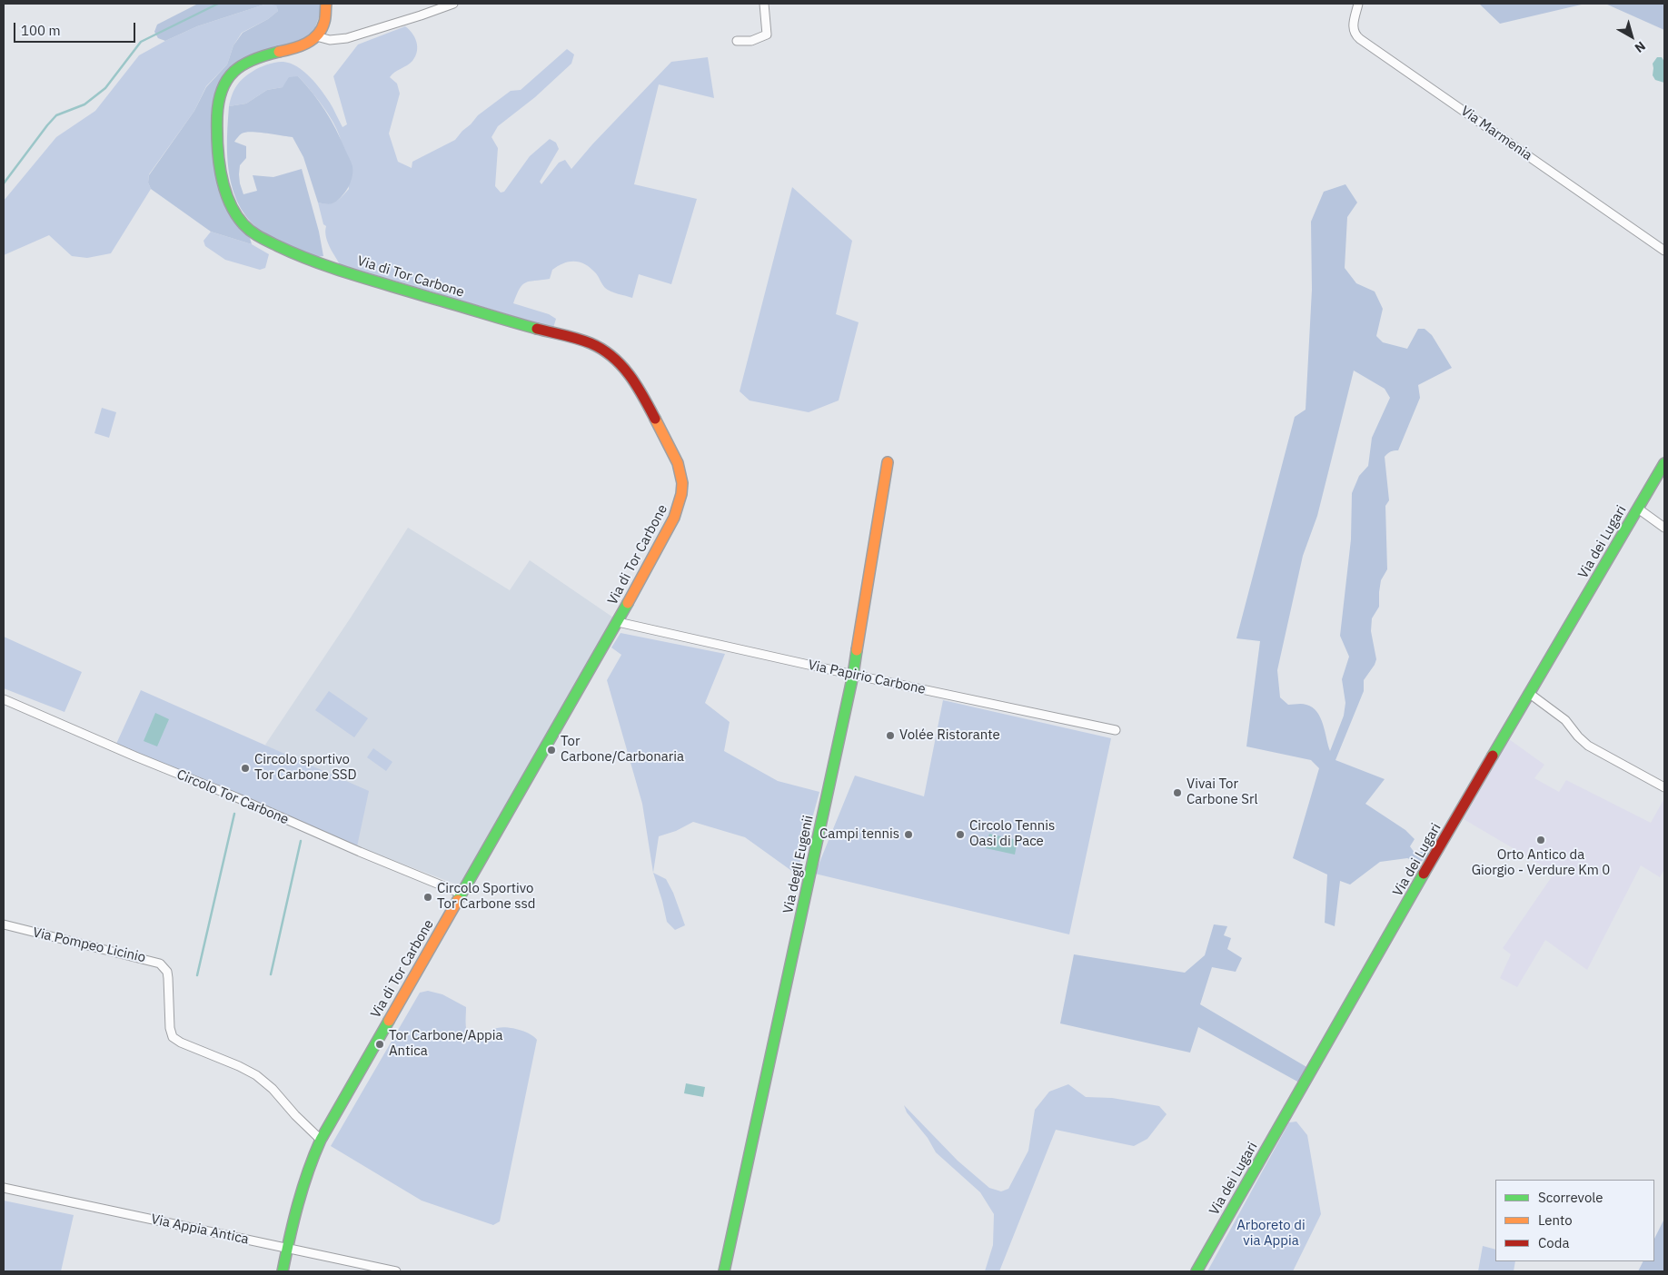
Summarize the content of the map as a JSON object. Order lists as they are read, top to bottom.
{
  "streets": {
    "street": [
      "Via Marmenia",
      "Via di Tor Carbone",
      "Via dei Lugari",
      "Via Papirio Carbone",
      "Circolo Tor Carbone",
      "Via degli Eugenii",
      "Via Pompeo Licinio",
      "Via Appia Antica"
    ]
  },
  "crossings": [
    ["Via di Tor Carbone", "Via Papirio Carbone"],
    ["Via di Tor Carbone", "Circolo Tor Carbone"],
    ["Via di Tor Carbone", "Via Pompeo Licinio"],
    ["Via di Tor Carbone", "Via Appia Antica"],
    ["Via Papirio Carbone", "Via degli Eugenii"]
  ],
  "parks": ["Arboreto di via Appia"],
  "places": [
    "Volée Ristorante",
    "Tor Carbone/Carbonaria",
    "Circolo sportivo Tor Carbone SSD",
    "Vivai Tor Carbone Srl",
    "Campi tennis",
    "Circolo Tennis Oasi di Pace",
    "Orto Antico da Giorgio - Verdure Km 0",
    "Circolo Sportivo Tor Carbone ssd",
    "Tor Carbone/Appia Antica"
  ],
  "legend": ["Scorrevole", "Lento", "Coda"],
  "scale_bar": "100 m",
  "north": "bottom right"
}
